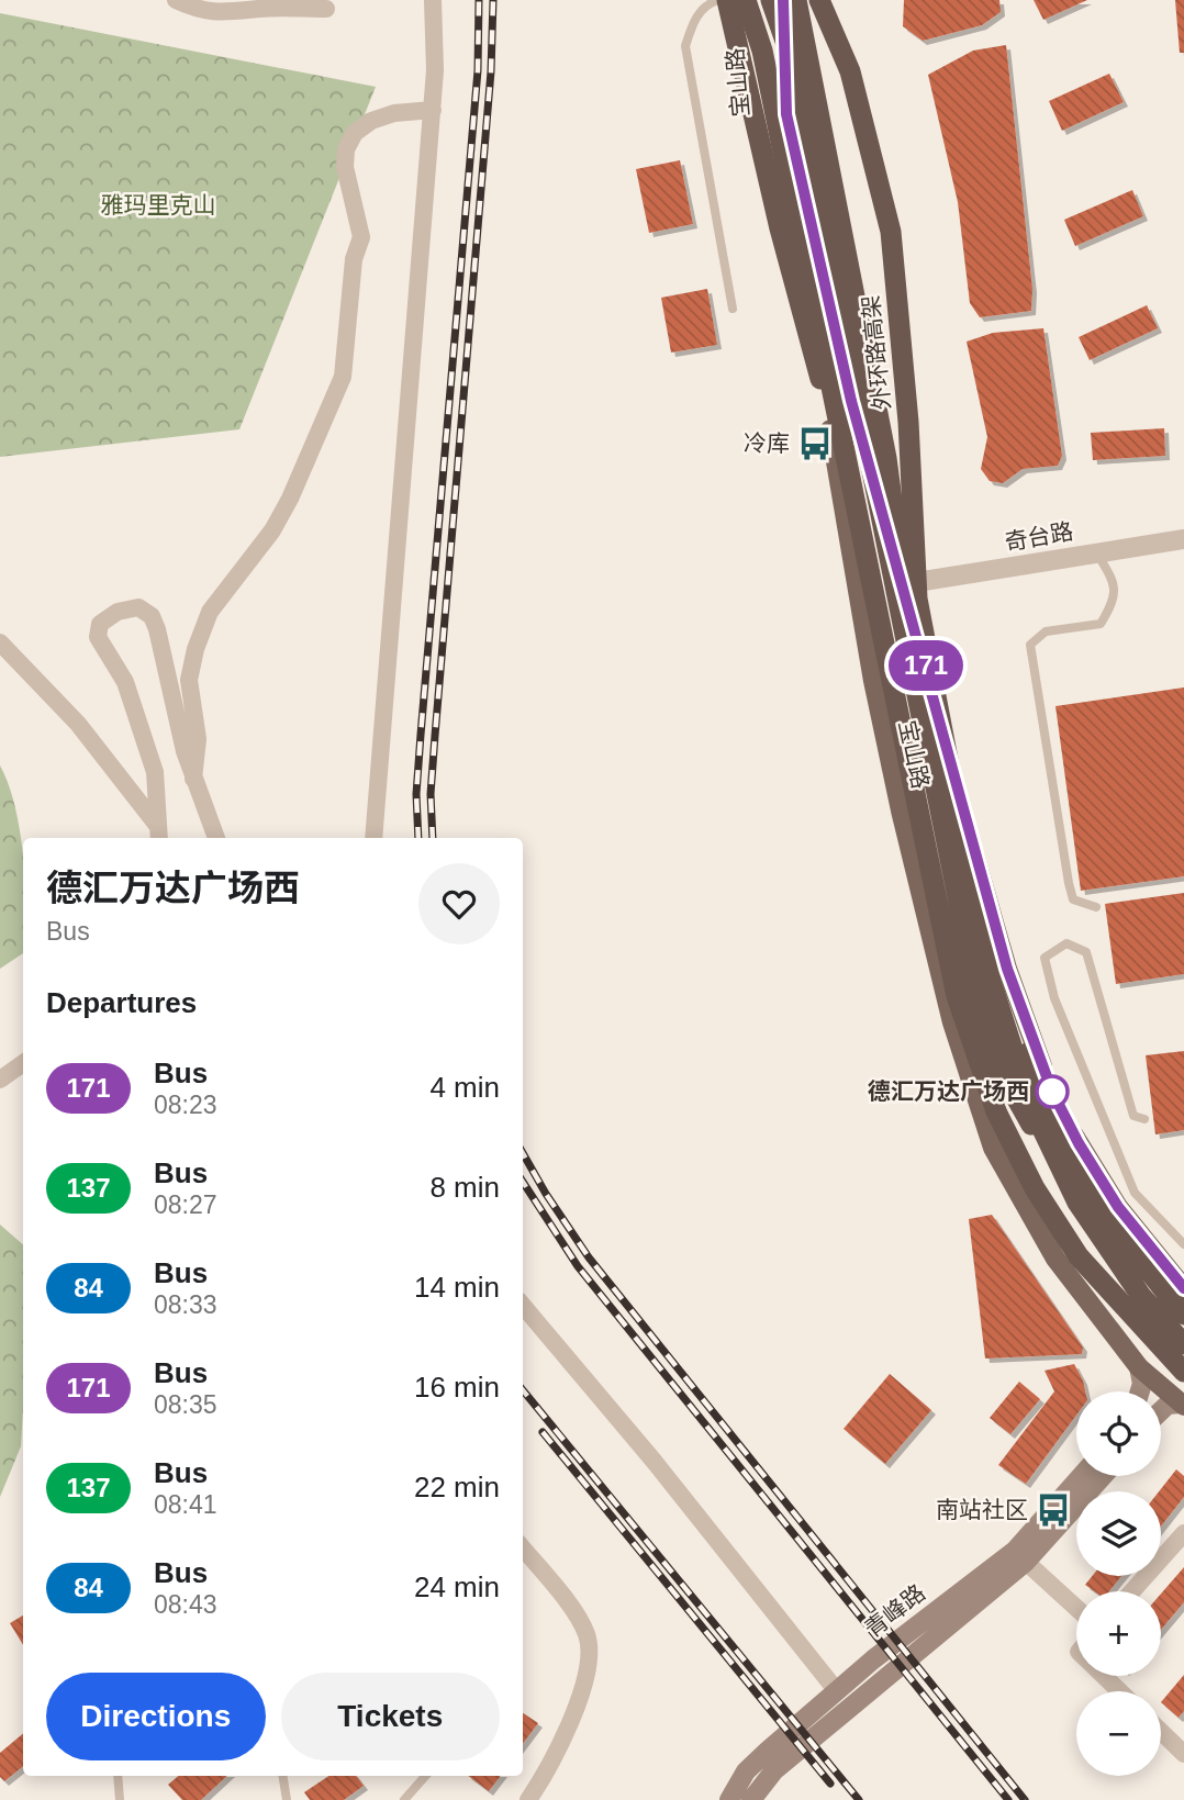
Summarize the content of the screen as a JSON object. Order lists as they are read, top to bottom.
{
  "streets": {
    "highway": ["外环路高架"],
    "main road": ["宝山路", "青峰路"],
    "street": ["奇台路"]
  },
  "crossings": [
    ["宝山路", "奇台路"]
  ],
  "parks": ["雅玛里克山"],
  "places": {
    "bus stop": ["冷库", "南站社区"],
    "other": ["德汇万达广场西"]
  },
  "lines": ["bus line 171"],
  "page": {
    "on_map": "171",
    "heading": [
      ["德汇万达广场西", "Bus"],
      "Departures"
    ],
    "list": [
      {
        "mark": "171",
        "name": "Bus",
        "note": "08:23",
        "value": "4 min"
      },
      {
        "mark": "137",
        "name": "Bus",
        "note": "08:27",
        "value": "8 min"
      },
      {
        "mark": "84",
        "name": "Bus",
        "note": "08:33",
        "value": "14 min"
      },
      {
        "mark": "171",
        "name": "Bus",
        "note": "08:35",
        "value": "16 min"
      },
      {
        "mark": "137",
        "name": "Bus",
        "note": "08:41",
        "value": "22 min"
      },
      {
        "mark": "84",
        "name": "Bus",
        "note": "08:43",
        "value": "24 min"
      }
    ],
    "map_buttons": ["+", "−"],
    "buttons": ["Directions", "Tickets"]
  }
}
